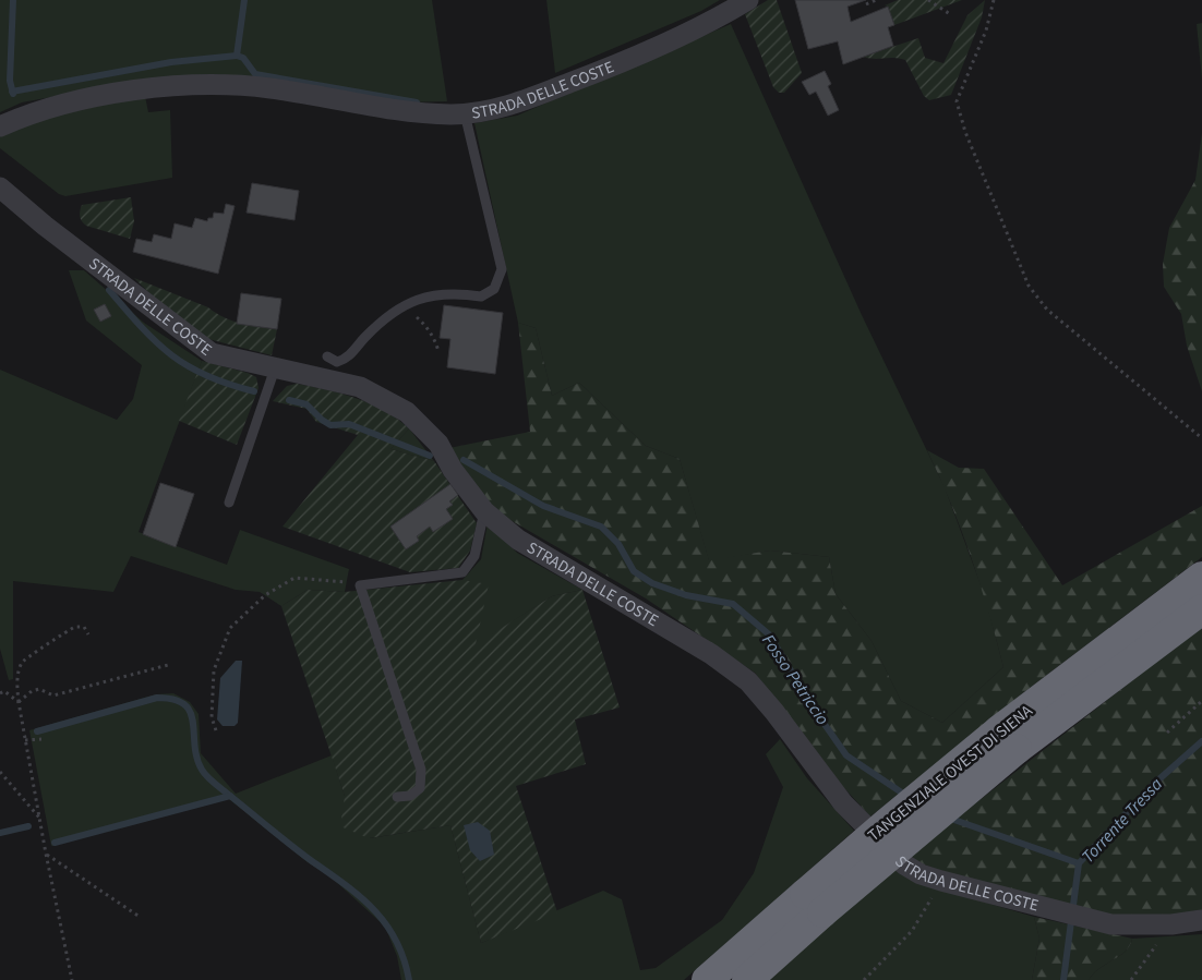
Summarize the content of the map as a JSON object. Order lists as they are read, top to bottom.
{
  "streets": {
    "highway": ["TANGENZIALE OVEST DI SIENA"],
    "street": ["STRADA DELLE COSTE"]
  },
  "water": ["Fosso Petriccio", "Torrente Tressa"]
}
